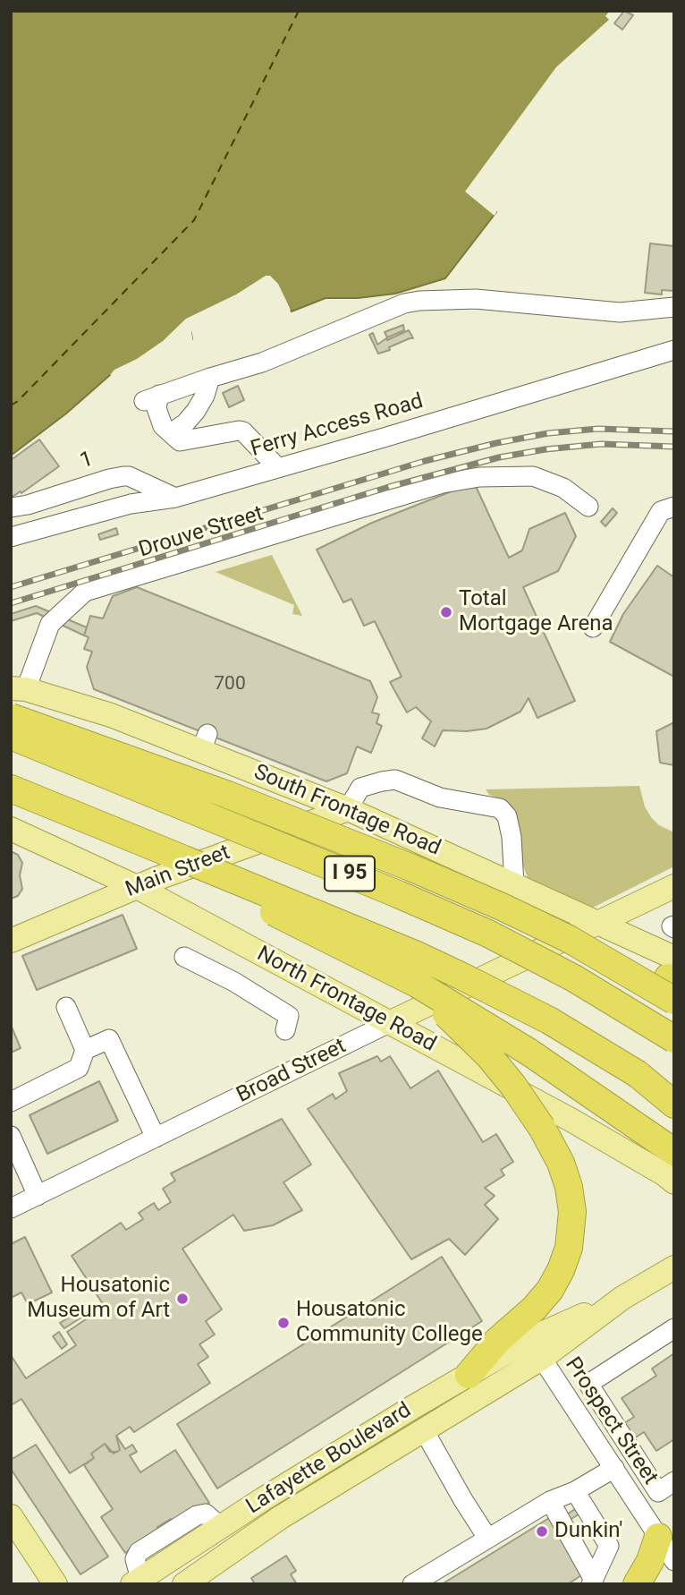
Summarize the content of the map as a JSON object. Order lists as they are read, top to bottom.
{
  "streets": {
    "highway": ["I 95"],
    "main road": [
      "South Frontage Road",
      "Main Street",
      "North Frontage Road",
      "Broad Street",
      "Lafayette Boulevard"
    ],
    "street": [
      "Ferry Access Road",
      "1",
      "Drouve Street",
      "Prospect Street"
    ]
  },
  "crossings": [
    ["Ferry Access Road", "1"],
    ["Drouve Street", "South Frontage Road"],
    ["South Frontage Road", "Main Street"],
    ["South Frontage Road", "Broad Street"],
    ["Main Street", "North Frontage Road"],
    ["North Frontage Road", "Broad Street"],
    ["Prospect Street", "Lafayette Boulevard"]
  ],
  "places": [
    "Total Mortgage Arena",
    "Housatonic Museum of Art",
    "Housatonic Community College",
    "Dunkin'"
  ],
  "house_numbers": ["700"]
}
